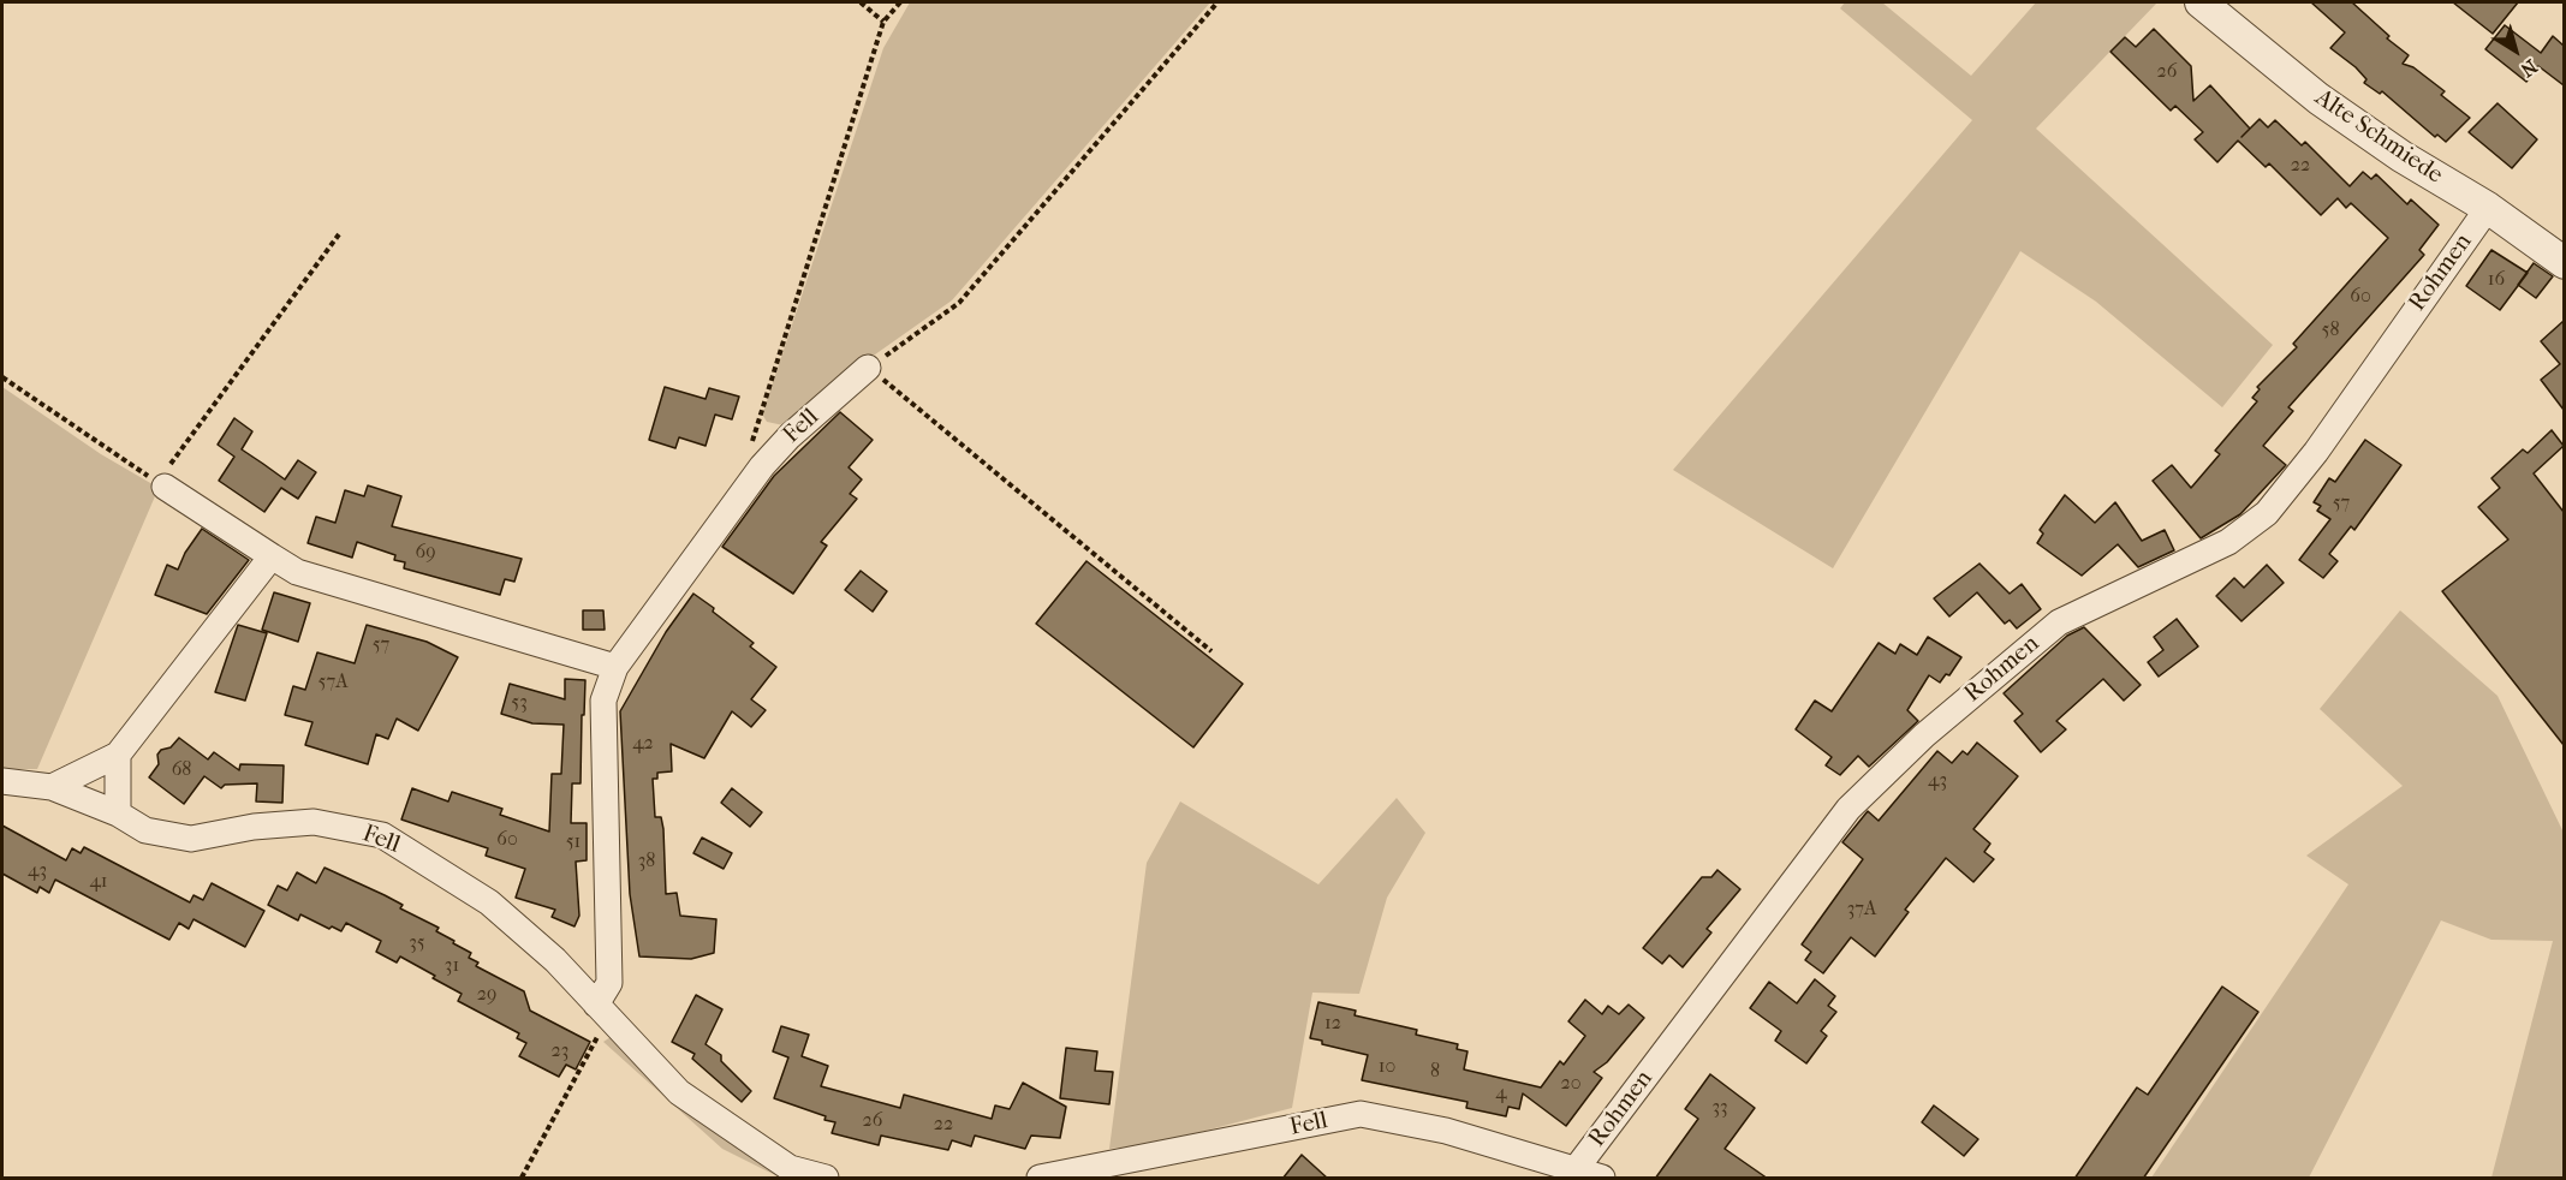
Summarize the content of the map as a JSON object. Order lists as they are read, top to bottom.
{
  "streets": {
    "street": ["Alte Schmiede", "Rohmen", "Fell"]
  },
  "crossings": [
    ["Alte Schmiede", "Rohmen"],
    ["Rohmen", "Fell"]
  ],
  "house_numbers": [
    "26",
    "22",
    "16",
    "60",
    "58",
    "57",
    "69",
    "57",
    "57A",
    "53",
    "42",
    "68",
    "43",
    "60",
    "51",
    "38",
    "43",
    "41",
    "37A",
    "35",
    "31",
    "29",
    "12",
    "23",
    "10",
    "8",
    "20",
    "4",
    "33",
    "26",
    "22"
  ],
  "north": "bottom right"
}
